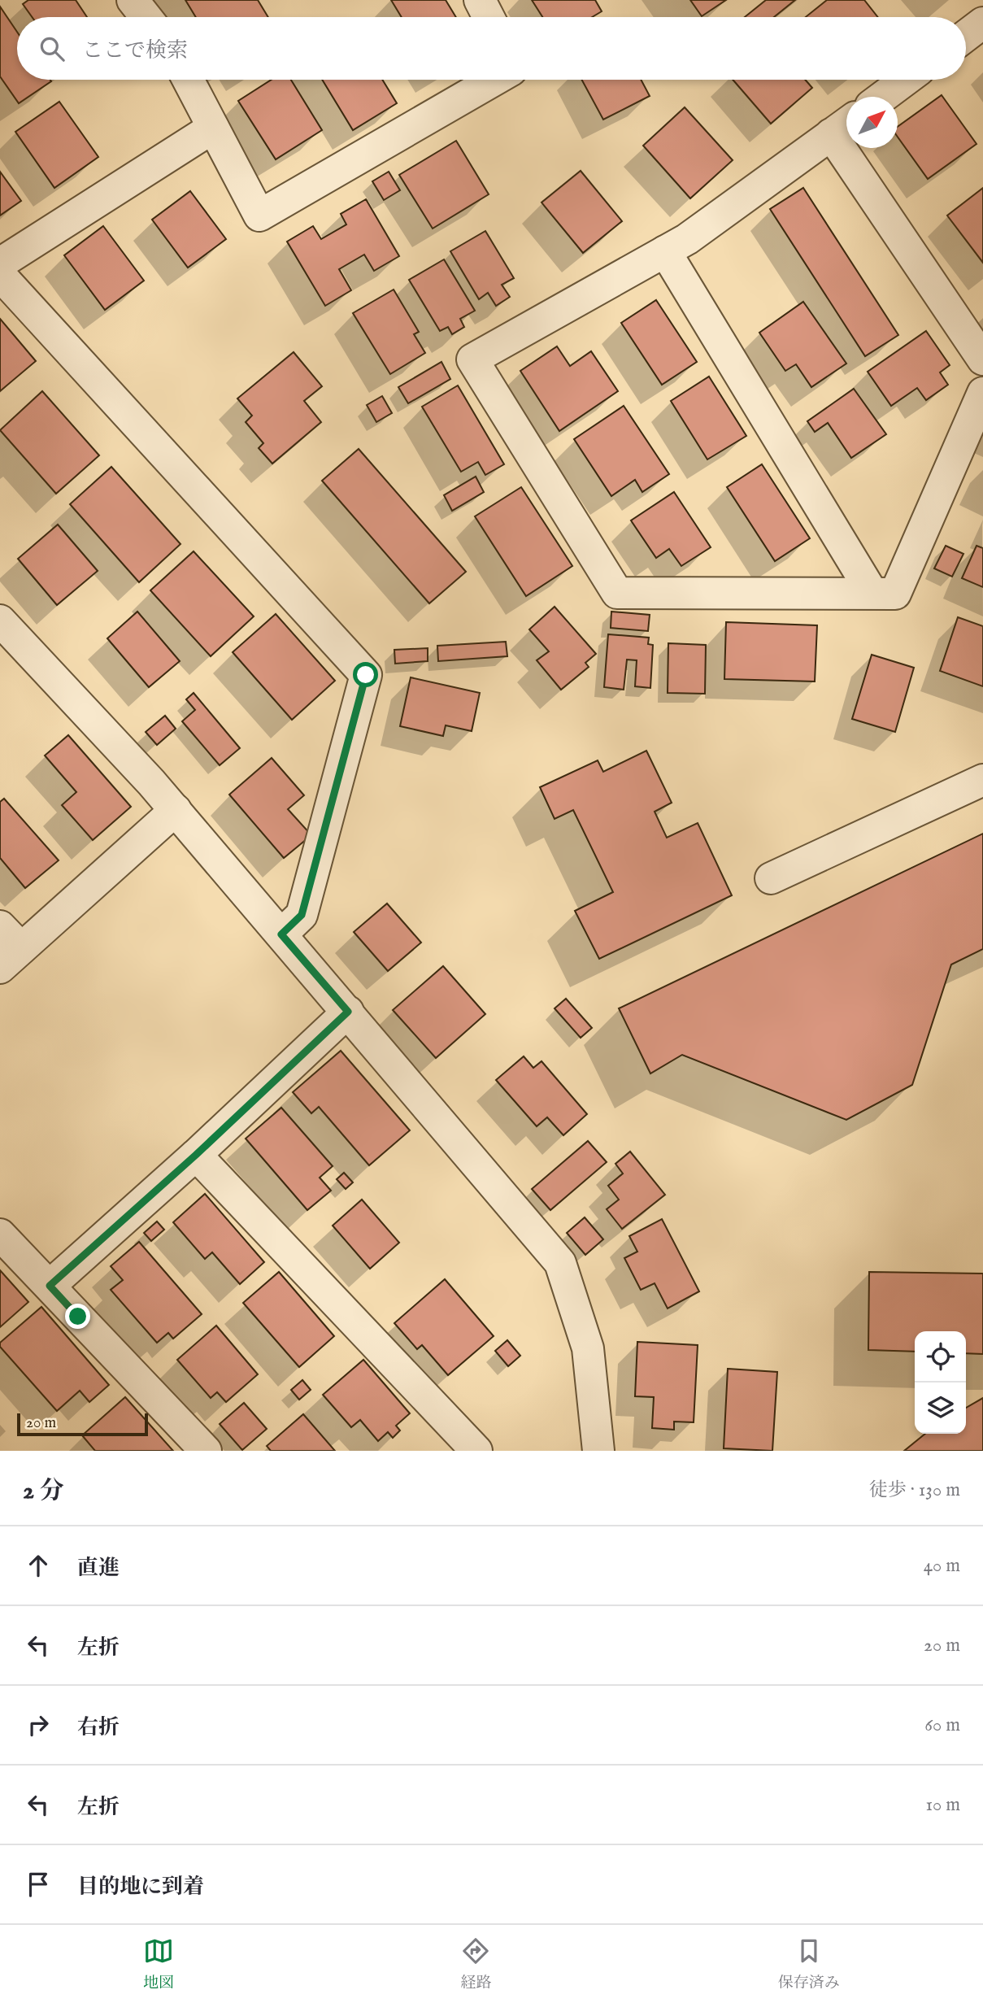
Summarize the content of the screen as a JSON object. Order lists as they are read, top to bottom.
{
  "scale_bar": "20 m",
  "north": "top right",
  "page": {
    "search": "ここで検索",
    "scale": "20 m",
    "heading": ["2 分", "徒歩 · 130 m"],
    "list": [
      ["直進", "40 m"],
      ["左折", "20 m"],
      ["右折", "60 m"],
      ["左折", "10 m"],
      "目的地に到着"
    ],
    "nav": ["地図", "経路", "保存済み"]
  }
}
